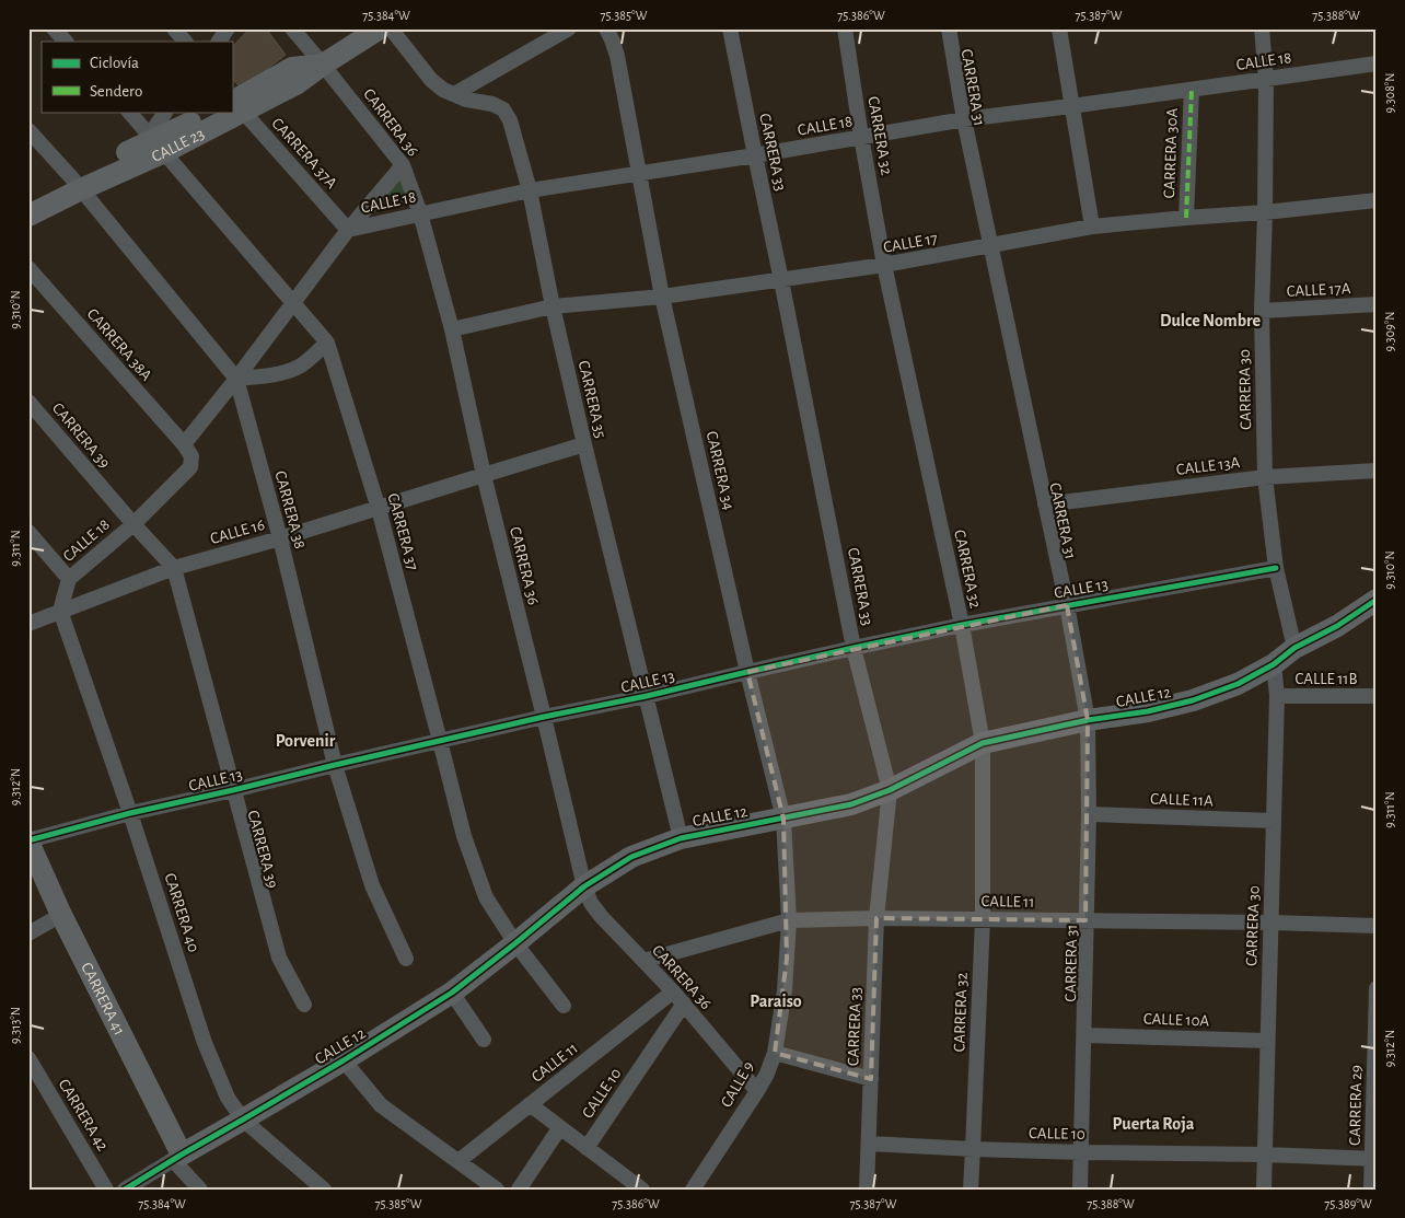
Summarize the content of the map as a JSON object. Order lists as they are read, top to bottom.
{
  "streets": {
    "street": [
      "CALLE 18",
      "CARRERA 31",
      "CARRERA 36",
      "CARRERA 32",
      "CALLE 23",
      "CARRERA 33",
      "CARRERA 37A",
      "CARRERA 30A",
      "CALLE 17",
      "CALLE 17A",
      "CARRERA 38A",
      "CARRERA 30",
      "CARRERA 35",
      "CARRERA 39",
      "CALLE 13A",
      "CARRERA 34",
      "CARRERA 38",
      "CALLE 16",
      "CARRERA 37",
      "CALLE 13",
      "CALLE 11B",
      "CALLE 12",
      "CALLE 11A",
      "CALLE 11",
      "CARRERA 40",
      "CARRERA 41",
      "CALLE 10A",
      "CALLE 9",
      "CALLE 10",
      "CARRERA 29",
      "CARRERA 42"
    ]
  },
  "crossings": [
    ["CALLE 18", "CARRERA 31"],
    ["CALLE 18", "CARRERA 36"],
    ["CALLE 18", "CARRERA 32"],
    ["CALLE 18", "CARRERA 33"],
    ["CALLE 18", "CARRERA 37A"],
    ["CALLE 18", "CARRERA 30A"],
    ["CALLE 18", "CARRERA 38A"],
    ["CALLE 18", "CARRERA 30"],
    ["CALLE 18", "CARRERA 35"],
    ["CALLE 18", "CARRERA 39"],
    ["CALLE 18", "CARRERA 34"],
    ["CALLE 18", "CARRERA 38"],
    ["CALLE 18", "CALLE 16"],
    ["CALLE 18", "CARRERA 37"],
    ["CALLE 18", "CARRERA 40"],
    ["CARRERA 31", "CALLE 17"],
    ["CARRERA 31", "CALLE 13A"],
    ["CARRERA 31", "CALLE 13"],
    ["CARRERA 31", "CALLE 12"],
    ["CARRERA 31", "CALLE 11A"],
    ["CARRERA 31", "CALLE 11"],
    ["CARRERA 31", "CALLE 10A"],
    ["CARRERA 31", "CALLE 10"],
    ["CARRERA 36", "CALLE 23"],
    ["CARRERA 36", "CALLE 17"],
    ["CARRERA 36", "CALLE 16"],
    ["CARRERA 36", "CALLE 13"],
    ["CARRERA 36", "CALLE 12"],
    ["CARRERA 36", "CALLE 11"],
    ["CARRERA 36", "CALLE 9"],
    ["CARRERA 36", "CALLE 10"],
    ["CARRERA 32", "CALLE 17"],
    ["CARRERA 32", "CALLE 13"],
    ["CARRERA 32", "CALLE 12"],
    ["CARRERA 32", "CALLE 11"],
    ["CARRERA 32", "CALLE 10"],
    ["CALLE 23", "CARRERA 37A"],
    ["CALLE 23", "CARRERA 38"],
    ["CALLE 23", "CARRERA 37"],
    ["CARRERA 33", "CALLE 17"],
    ["CARRERA 33", "CALLE 13"],
    ["CARRERA 33", "CALLE 12"],
    ["CARRERA 33", "CALLE 11"],
    ["CARRERA 33", "CALLE 10"],
    ["CARRERA 30A", "CALLE 17"],
    ["CALLE 17", "CARRERA 30"],
    ["CALLE 17", "CARRERA 35"],
    ["CALLE 17", "CARRERA 34"],
    ["CALLE 17A", "CARRERA 30"],
    ["CARRERA 30", "CALLE 13A"],
    ["CARRERA 30", "CALLE 13"],
    ["CARRERA 30", "CALLE 11B"],
    ["CARRERA 30", "CALLE 12"],
    ["CARRERA 30", "CALLE 11A"],
    ["CARRERA 30", "CALLE 11"],
    ["CARRERA 30", "CALLE 10A"],
    ["CARRERA 30", "CALLE 10"],
    ["CARRERA 35", "CALLE 16"],
    ["CARRERA 35", "CALLE 13"],
    ["CARRERA 35", "CALLE 12"],
    ["CARRERA 39", "CALLE 16"],
    ["CARRERA 39", "CALLE 13"],
    ["CARRERA 34", "CALLE 13"],
    ["CARRERA 34", "CALLE 12"],
    ["CARRERA 34", "CALLE 11"],
    ["CARRERA 34", "CALLE 9"],
    ["CARRERA 38", "CALLE 16"],
    ["CARRERA 38", "CALLE 13"],
    ["CALLE 16", "CARRERA 37"],
    ["CALLE 16", "CARRERA 40"],
    ["CARRERA 37", "CALLE 13"],
    ["CARRERA 37", "CALLE 12"],
    ["CALLE 13", "CARRERA 40"],
    ["CALLE 13", "CARRERA 41"],
    ["CALLE 12", "CARRERA 40"],
    ["CALLE 12", "CARRERA 41"],
    ["CALLE 11", "CALLE 9"],
    ["CALLE 10", "CARRERA 29"]
  ],
  "districts": [
    "Dulce Nombre",
    "Porvenir",
    "Paraiso",
    "Puerta Roja"
  ],
  "legend": ["Ciclovía", "Sendero"],
  "coordinates": [
    "75.384°W",
    "75.385°W",
    "75.386°W",
    "75.387°W",
    "75.388°W",
    "9.308°N",
    "9.310°N",
    "9.309°N",
    "9.311°N",
    "9.312°N",
    "9.313°N",
    "75.389°W"
  ]
}
